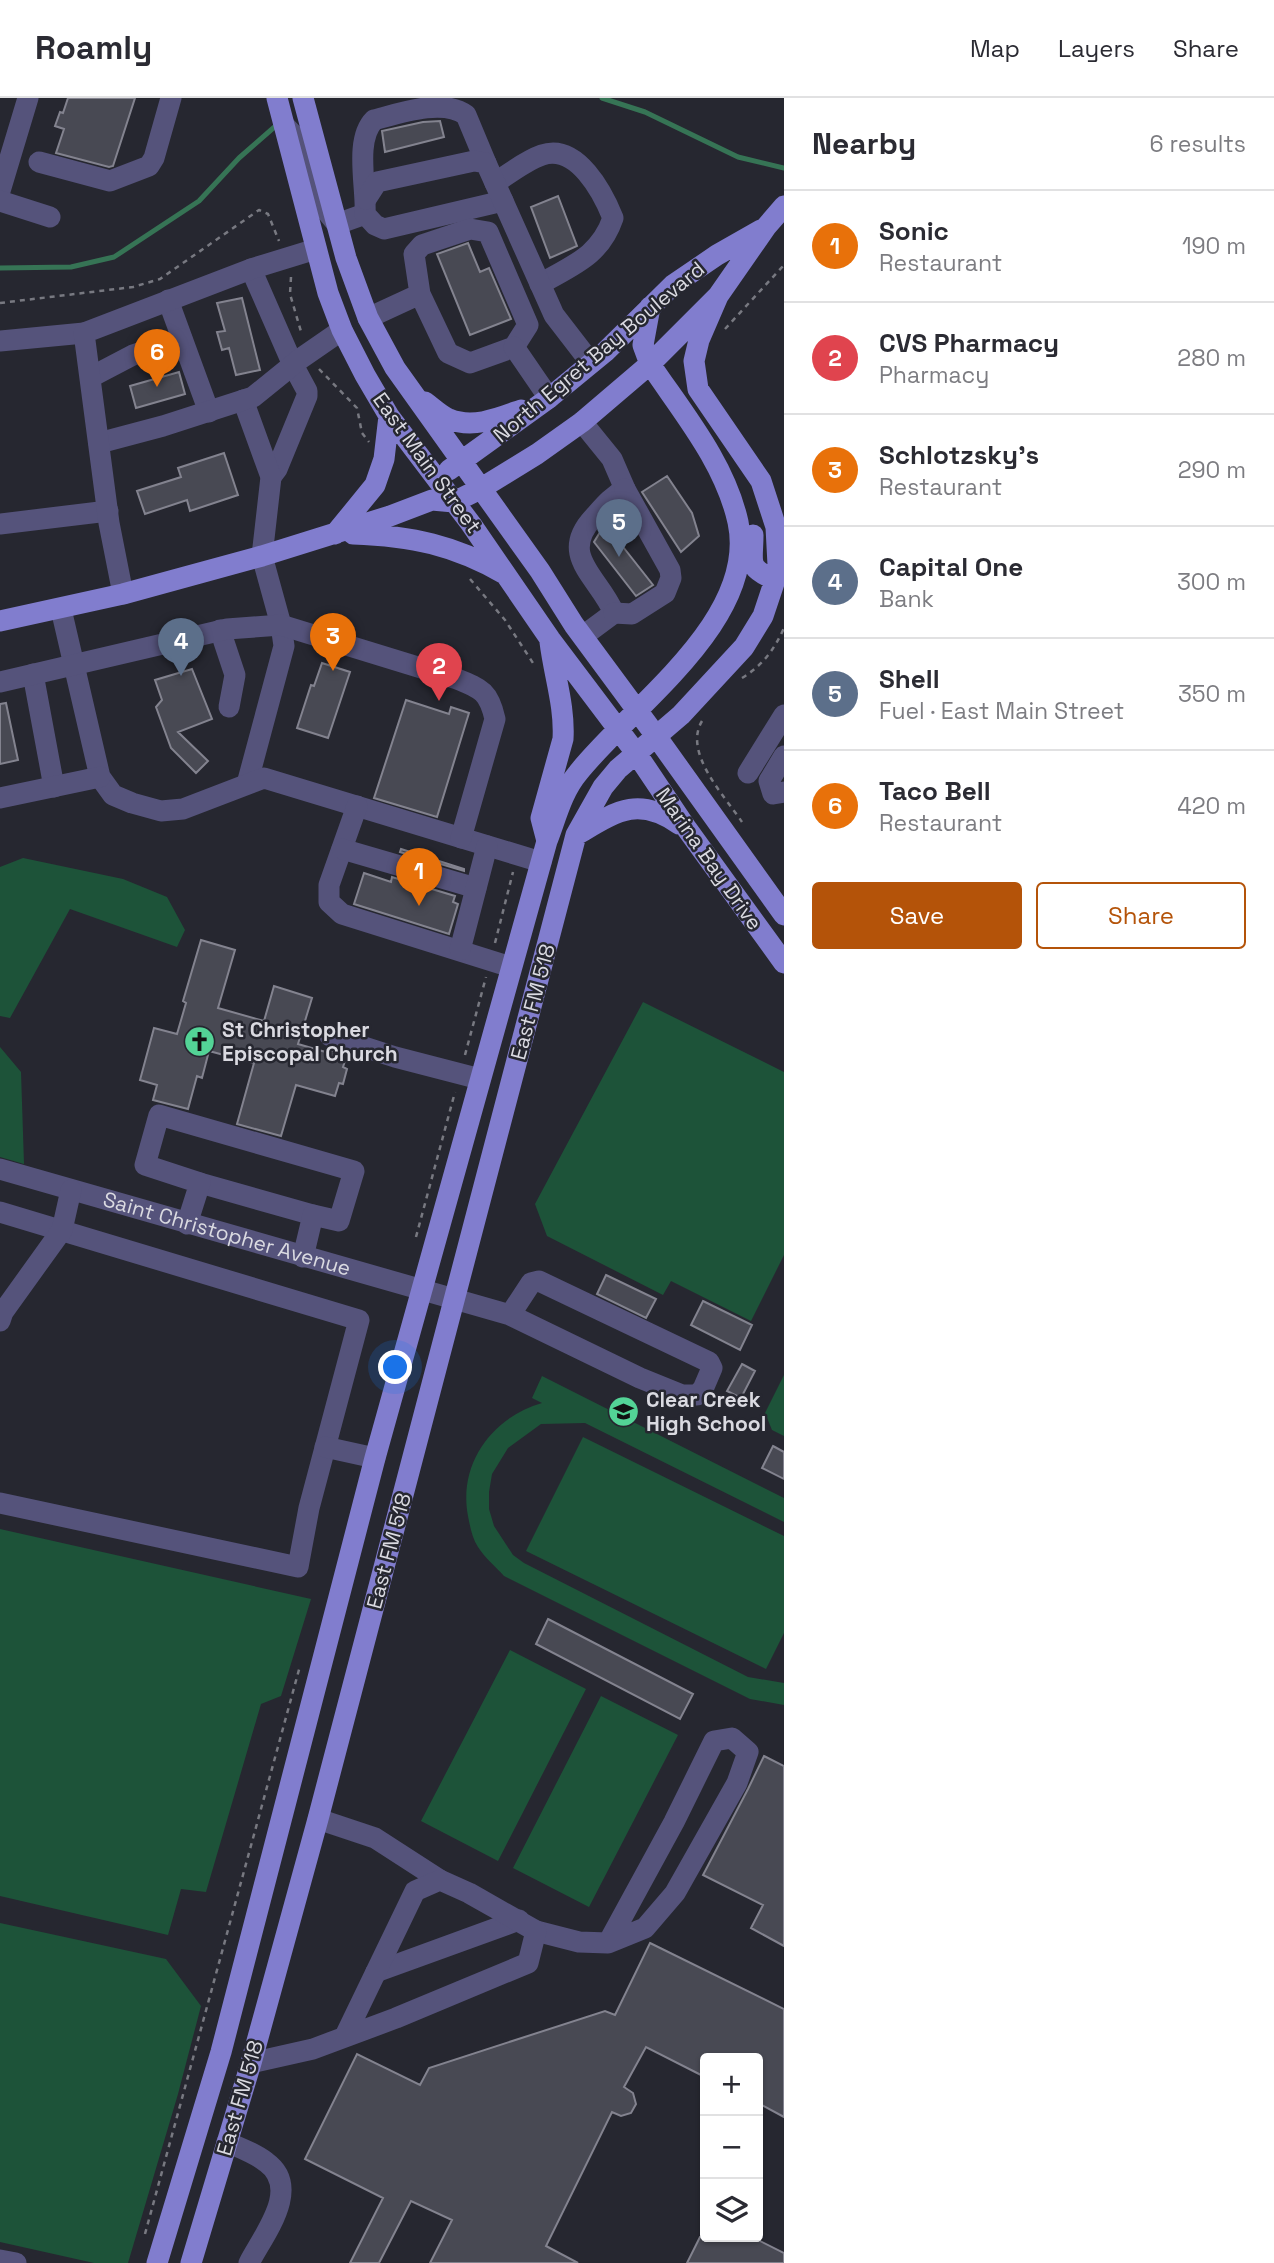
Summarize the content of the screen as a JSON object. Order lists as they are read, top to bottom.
{
  "streets": {
    "main road": [
      "North Egret Bay Boulevard",
      "East Main Street",
      "Marina Bay Drive",
      "East FM 518"
    ],
    "street": ["Saint Christopher Avenue"]
  },
  "crossings": [
    ["North Egret Bay Boulevard", "East Main Street"],
    ["North Egret Bay Boulevard", "East FM 518"],
    ["East Main Street", "Marina Bay Drive"],
    ["East Main Street", "East FM 518"],
    ["Marina Bay Drive", "East FM 518"],
    ["East FM 518", "Saint Christopher Avenue"]
  ],
  "places": {
    "church": ["St Christopher Episcopal Church"],
    "school or university": ["Clear Creek High School"]
  },
  "page": {
    "header": "Roamly",
    "nav": ["Map", "Layers", "Share"],
    "heading": ["Nearby", "6 results"],
    "list": [
      {
        "mark": "1",
        "name": "Sonic",
        "note": "Restaurant",
        "value": "190 m"
      },
      {
        "mark": "2",
        "name": "CVS Pharmacy",
        "note": "Pharmacy",
        "value": "280 m"
      },
      {
        "mark": "3",
        "name": "Schlotzsky's",
        "note": "Restaurant",
        "value": "290 m"
      },
      {
        "mark": "4",
        "name": "Capital One",
        "note": "Bank",
        "value": "300 m"
      },
      {
        "mark": "5",
        "name": "Shell",
        "note": "Fuel · East Main Street",
        "value": "350 m"
      },
      {
        "mark": "6",
        "name": "Taco Bell",
        "note": "Restaurant",
        "value": "420 m"
      }
    ],
    "pins": [
      "6",
      "5",
      "3",
      "4",
      "2",
      "1"
    ],
    "buttons": ["Save", "Share"],
    "map_buttons": ["+", "−"]
  }
}
